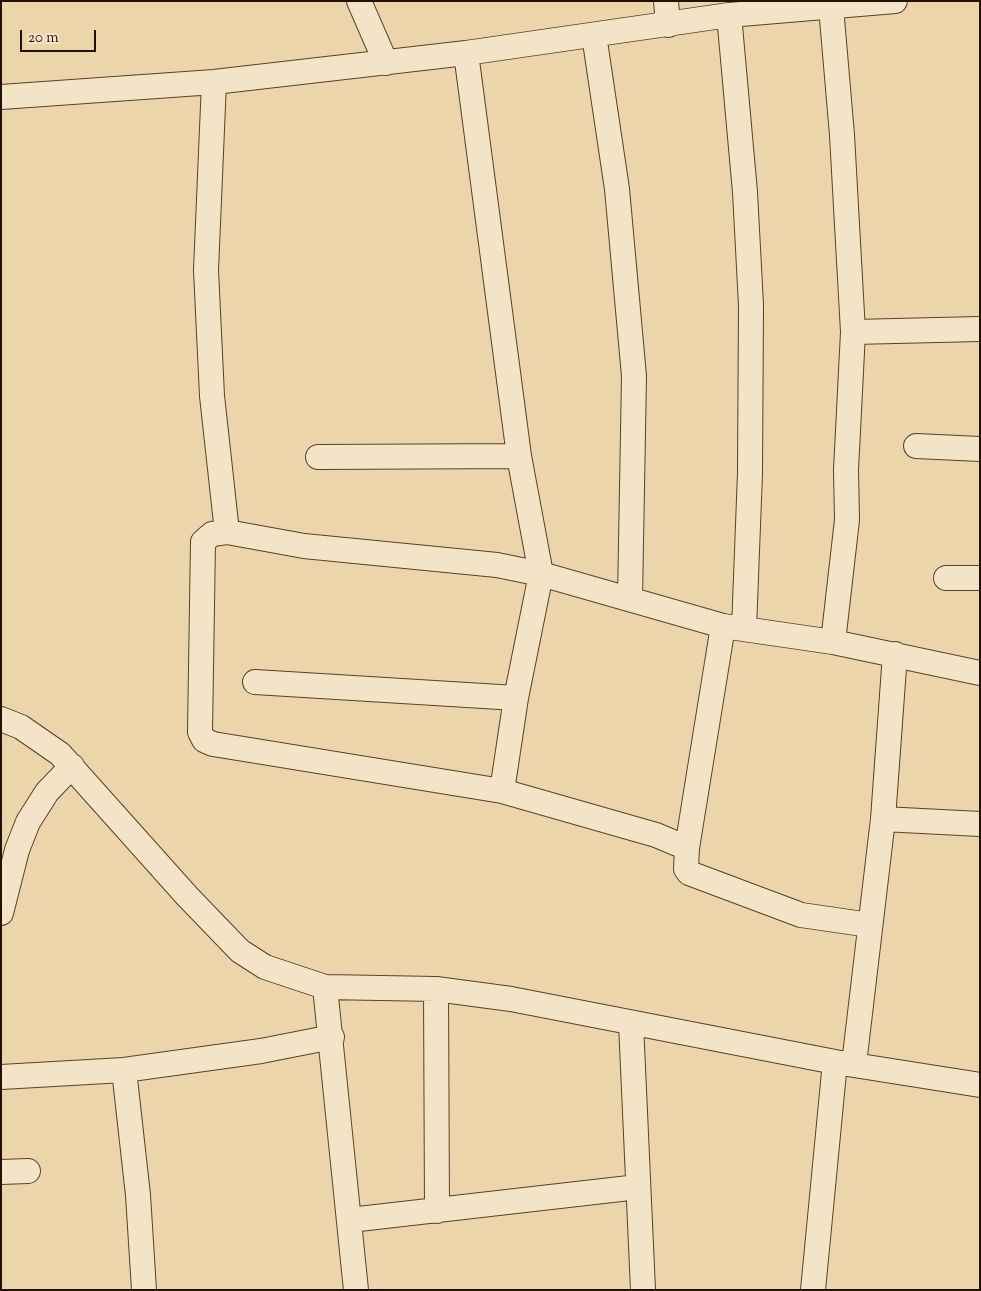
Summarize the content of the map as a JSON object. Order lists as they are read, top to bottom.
{
  "scale_bar": "20 m"
}
